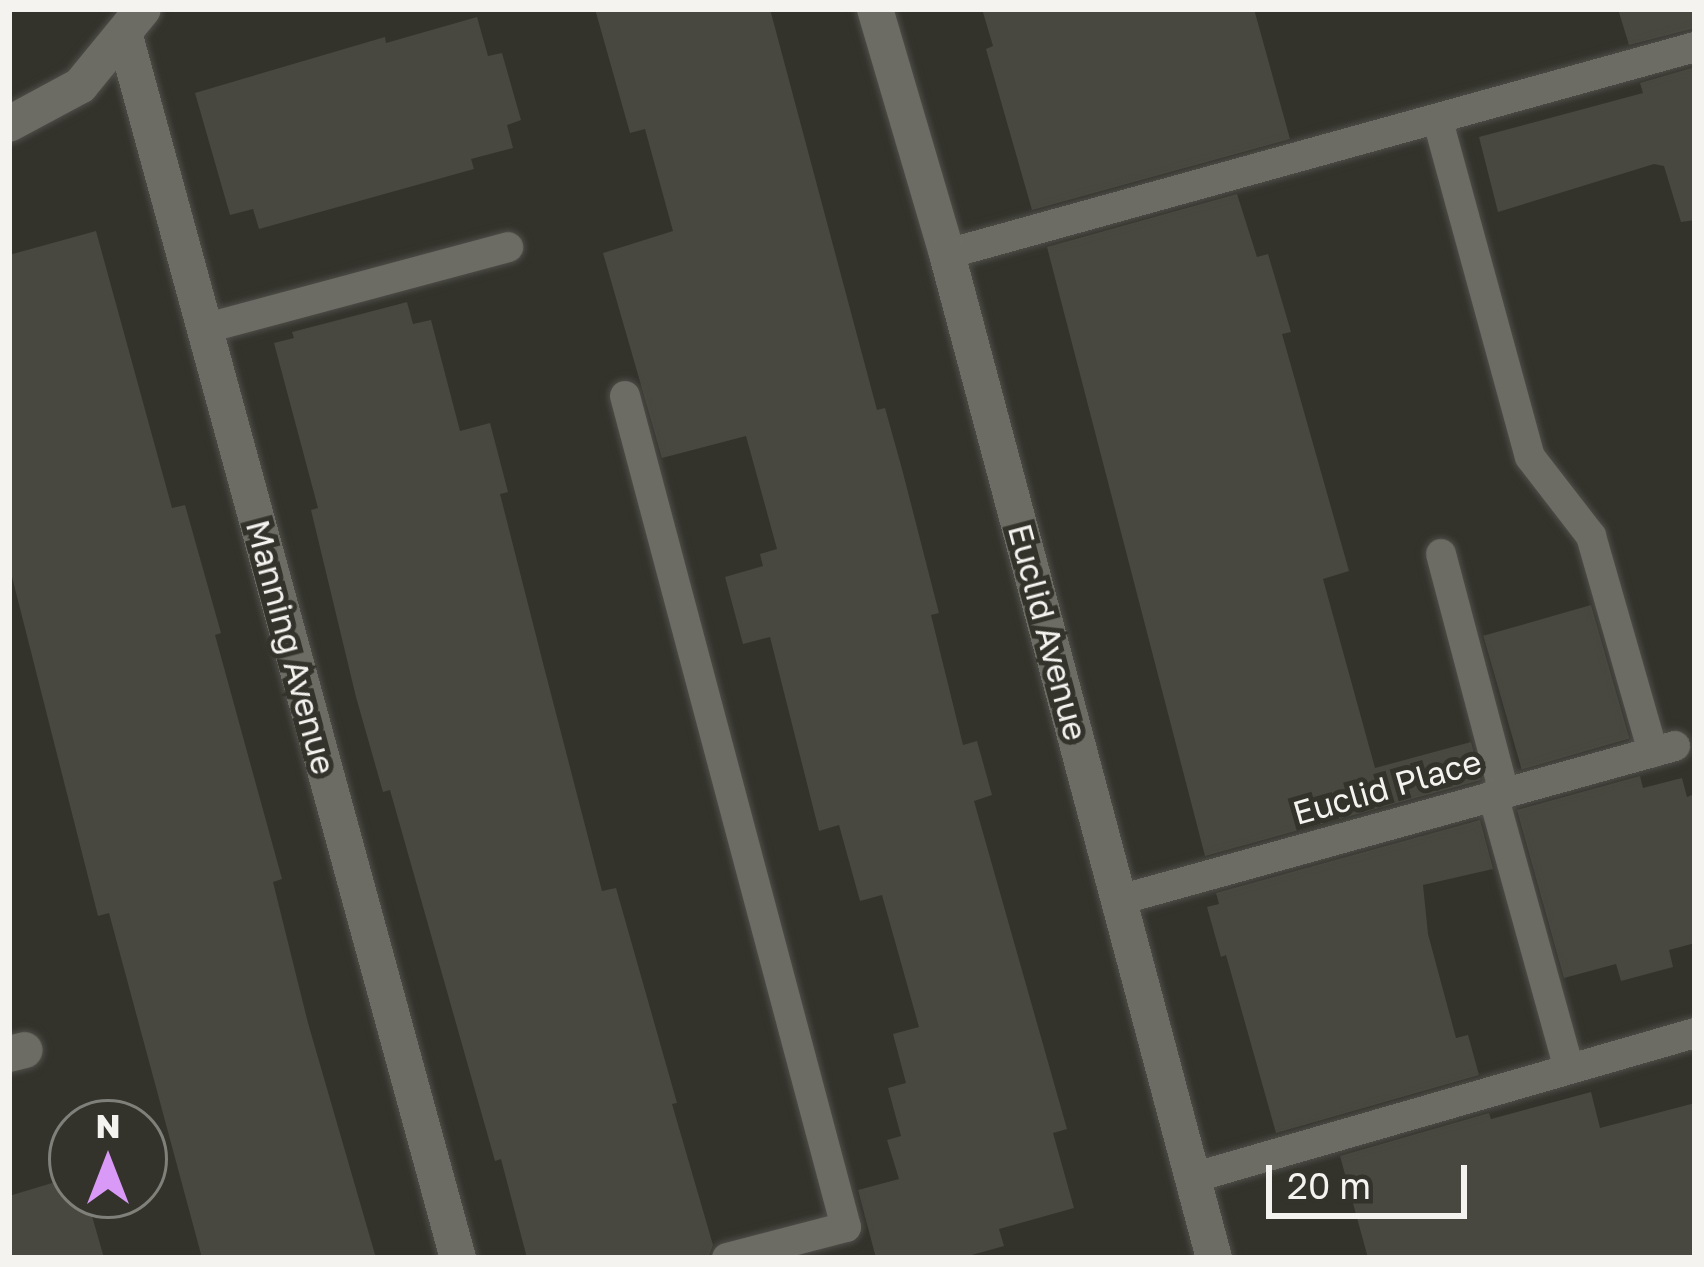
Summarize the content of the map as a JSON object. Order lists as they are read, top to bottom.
{
  "streets": {
    "street": ["Euclid Avenue", "Manning Avenue"],
    "lane": ["Euclid Place"]
  },
  "crossings": [
    ["Euclid Avenue", "Euclid Place"]
  ],
  "scale_bar": "20 m",
  "north": "top"
}
